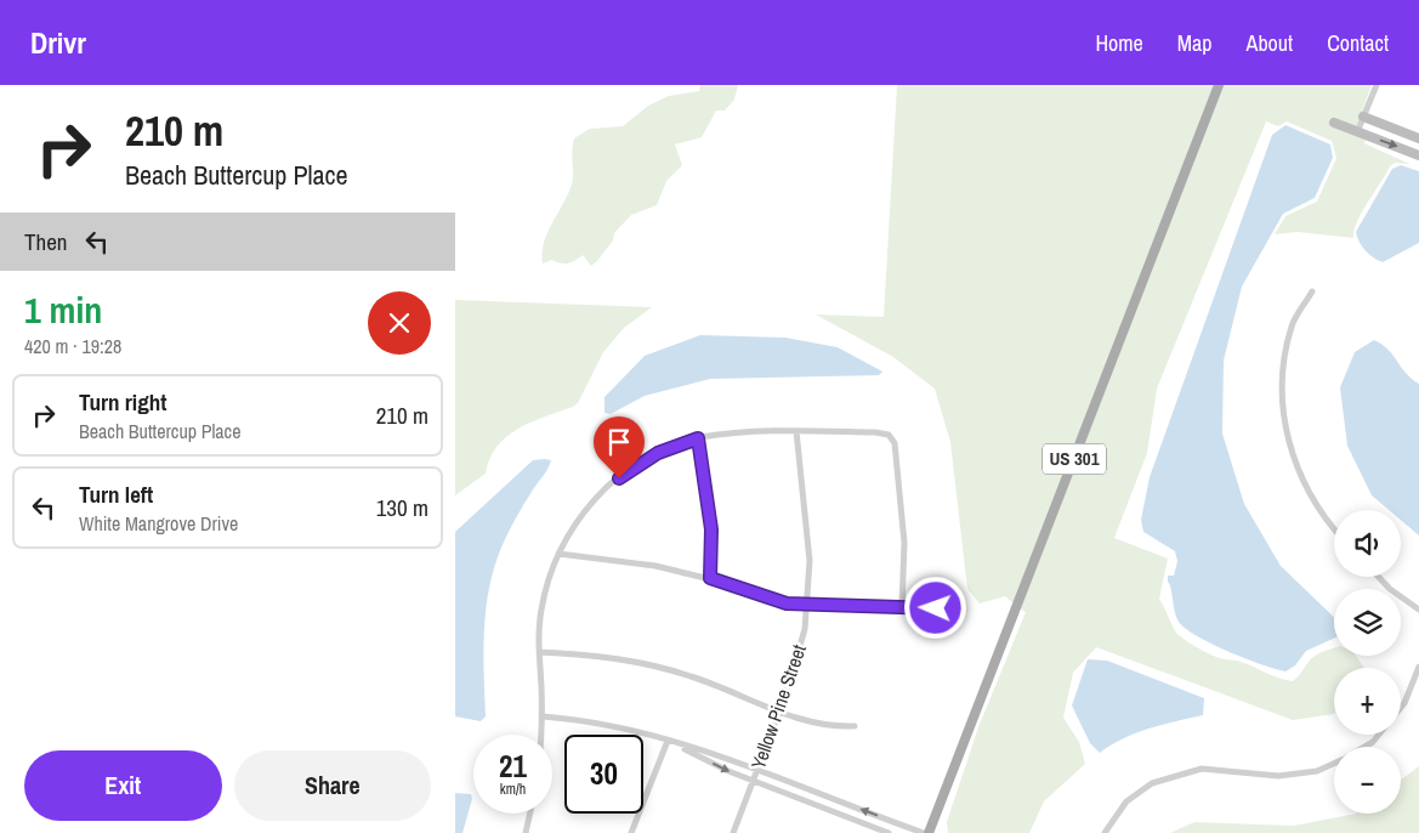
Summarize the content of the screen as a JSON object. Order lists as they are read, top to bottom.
{
  "streets": {
    "main road": ["US 301"],
    "street": ["Yellow Pine Street"]
  },
  "page": {
    "header": "Drivr",
    "nav": [
      "Home",
      "Map",
      "About",
      "Contact"
    ],
    "turn": ["210 m", "Beach Buttercup Place"],
    "then": "Then",
    "heading": ["1 min", "420 m · 19:28"],
    "list": [
      {
        "name": "Turn right",
        "note": "Beach Buttercup Place",
        "value": "210 m"
      },
      {
        "name": "Turn left",
        "note": "White Mangrove Drive",
        "value": "130 m"
      }
    ],
    "map_buttons": ["+", "−"],
    "speed": "21 km/h",
    "limit": "30",
    "buttons": ["Exit", "Share"]
  }
}
